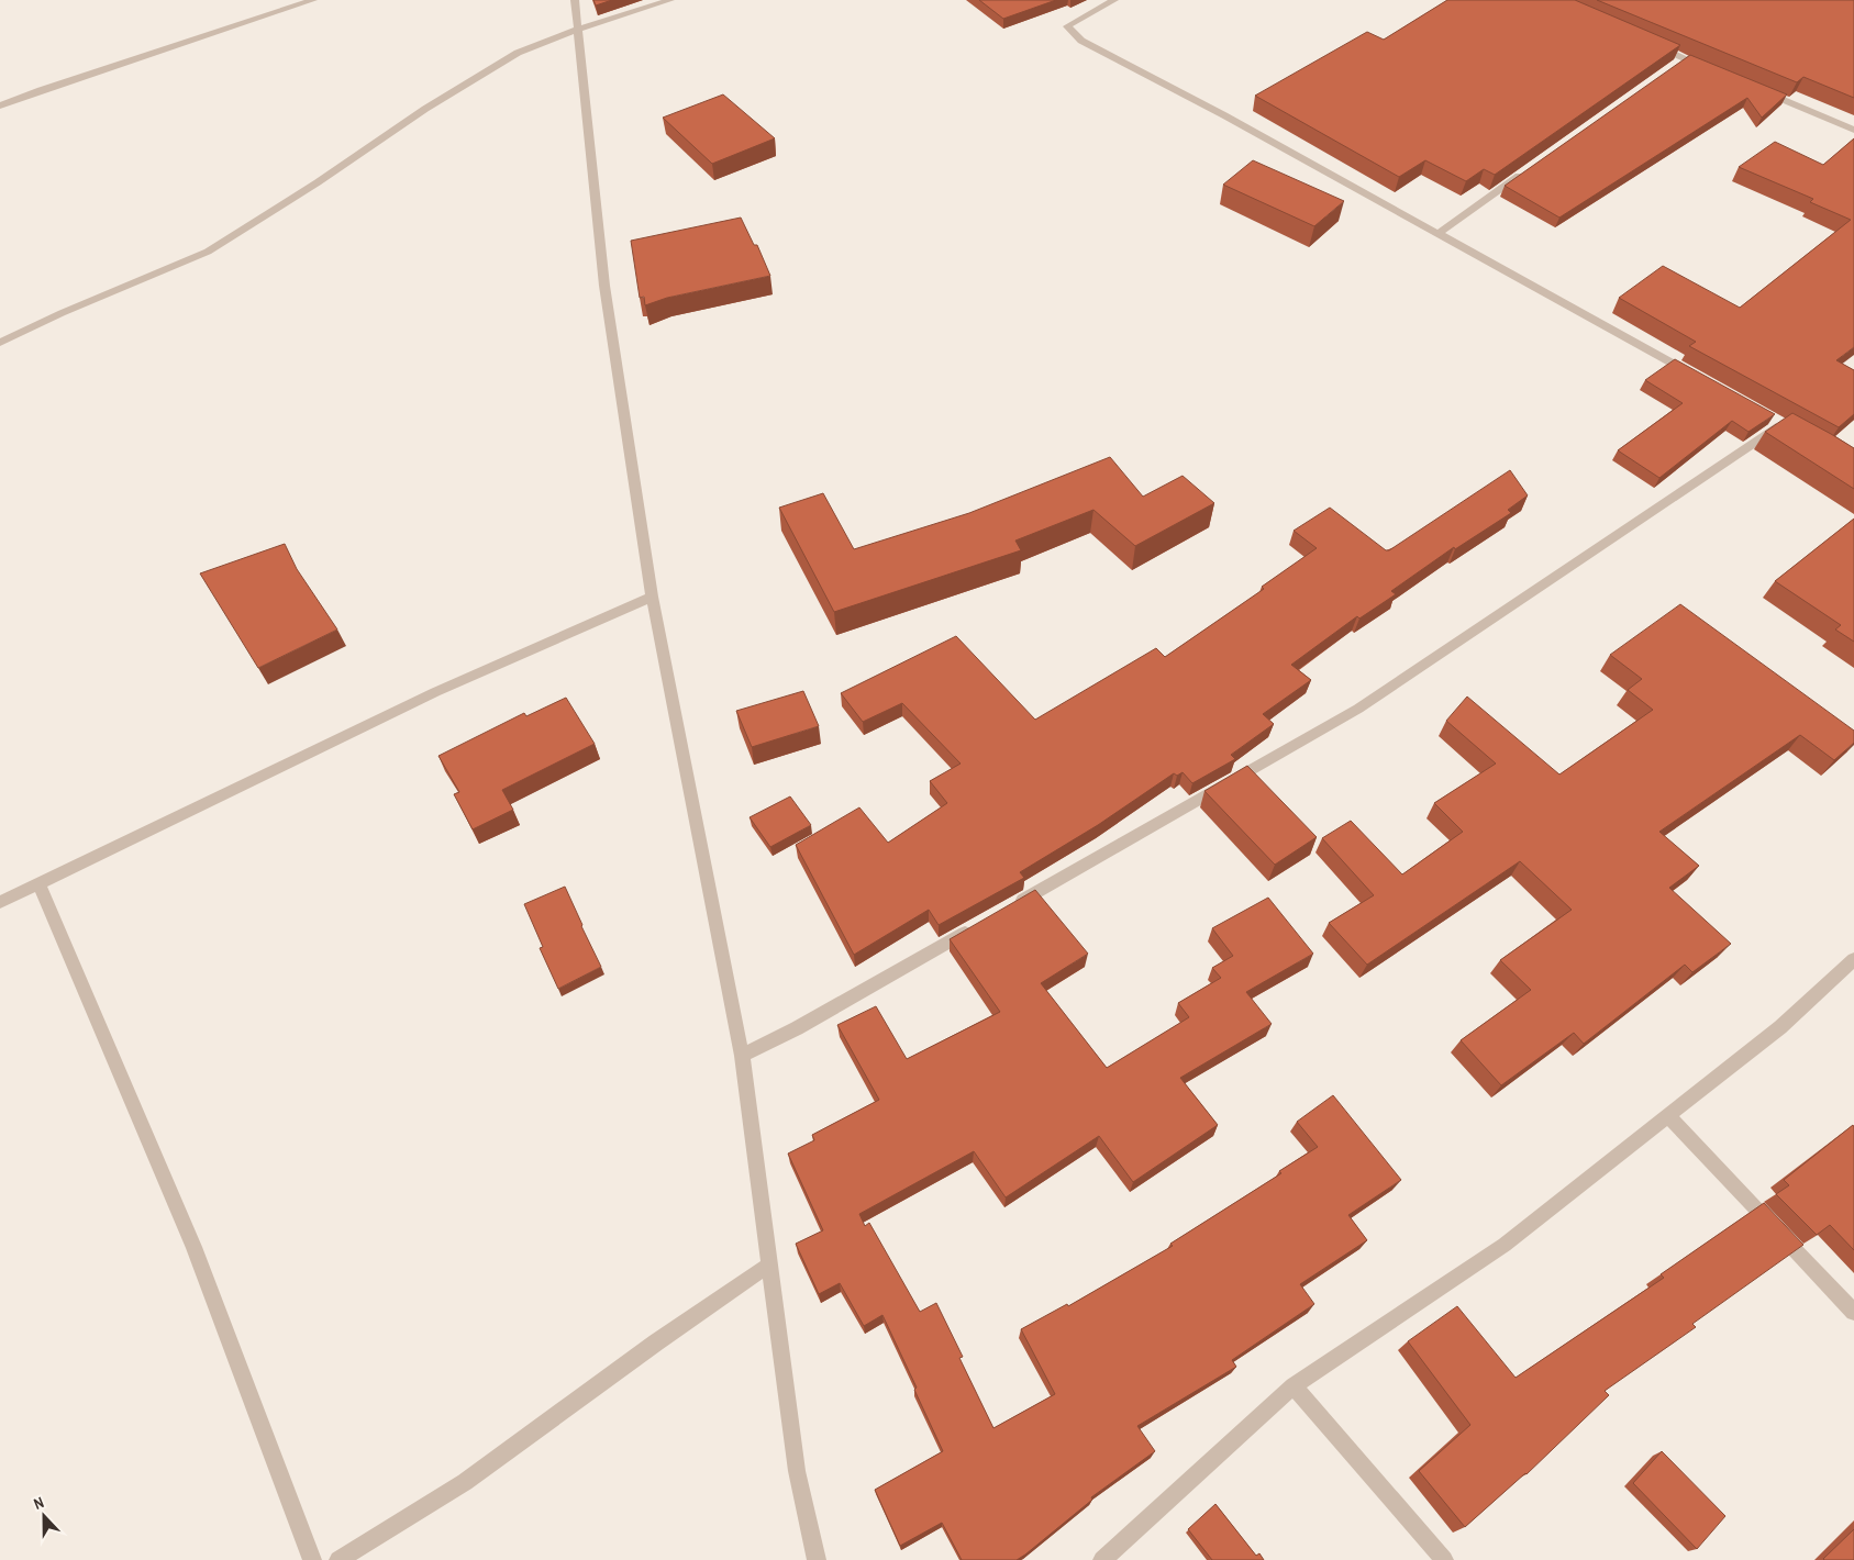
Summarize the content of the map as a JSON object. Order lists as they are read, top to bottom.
{
  "north": "top"
}
